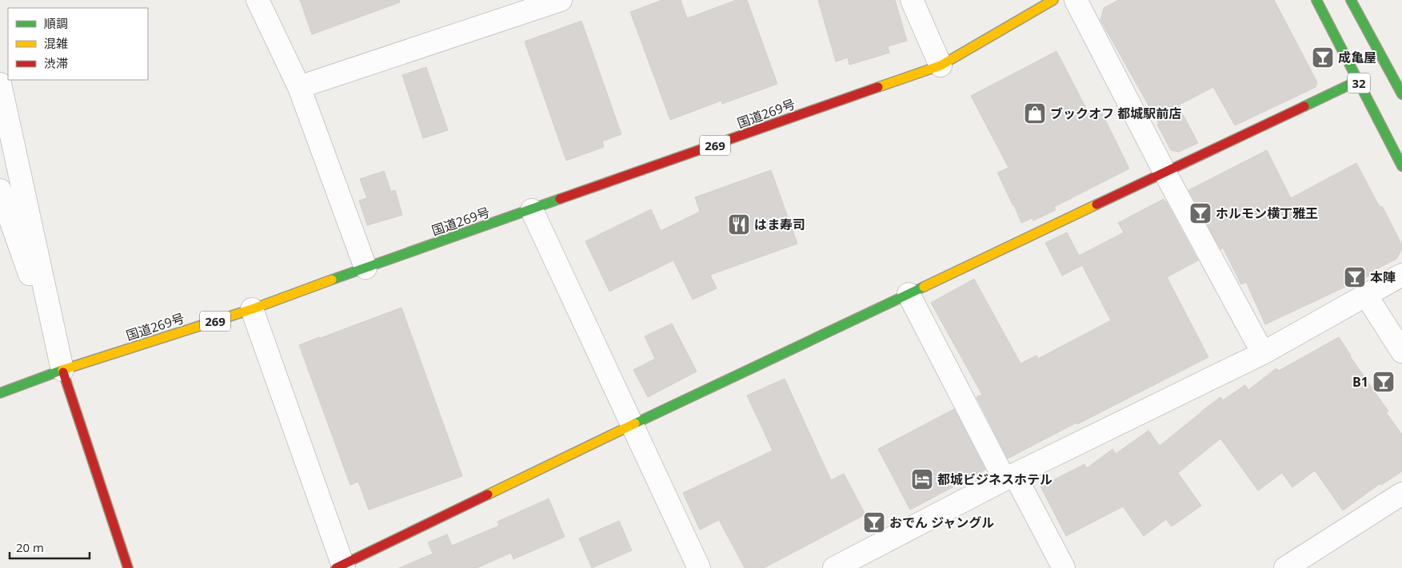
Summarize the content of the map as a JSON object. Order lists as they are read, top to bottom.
{
  "streets": {
    "main road": ["32", "国道269号", "269"]
  },
  "places": {
    "bar": [
      "成亀屋",
      "ホルモン横丁雅王",
      "本陣",
      "B1",
      "おでん ジャングル"
    ],
    "shop": ["ブックオフ 都城駅前店"],
    "restaurant": ["はま寿司"],
    "hotel": ["都城ビジネスホテル"]
  },
  "legend": ["順調", "混雑", "渋滞"],
  "scale_bar": "20 m"
}
